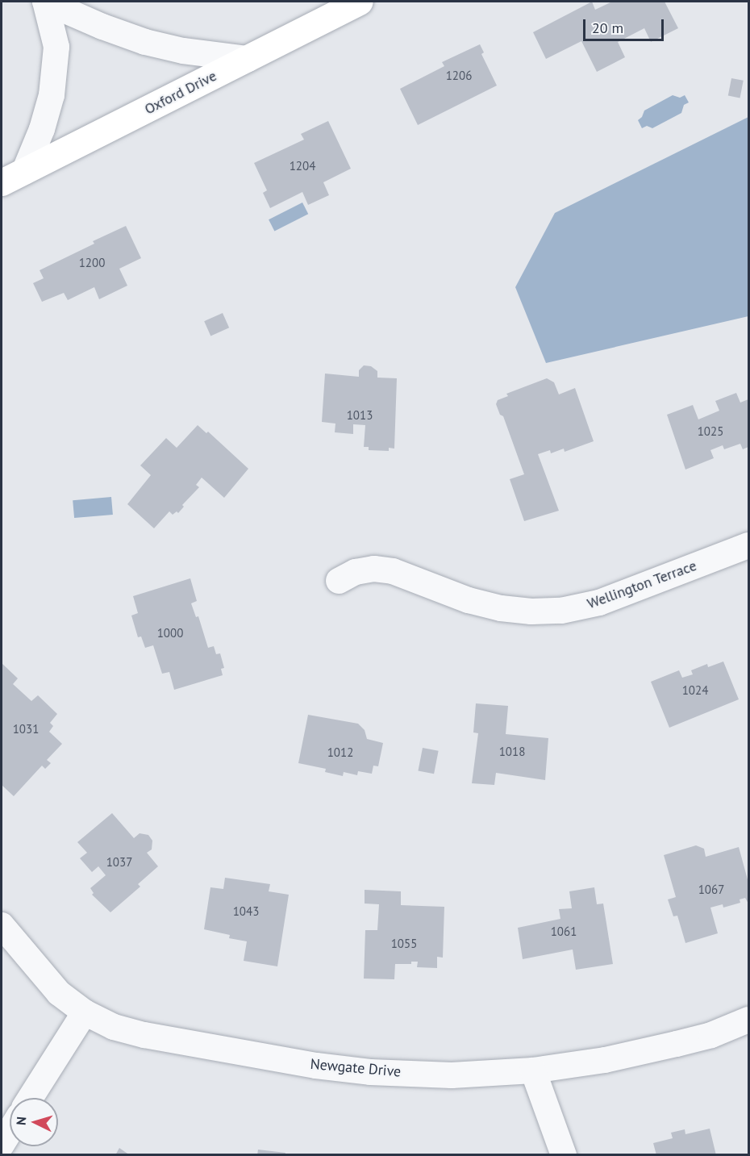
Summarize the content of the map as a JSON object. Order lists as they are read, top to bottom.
{
  "streets": {
    "main road": ["Oxford Drive"],
    "street": ["Wellington Terrace", "Newgate Drive"]
  },
  "house_numbers": [
    "1206",
    "1204",
    "1200",
    "1013",
    "1025",
    "1000",
    "1024",
    "1031",
    "1018",
    "1012",
    "1037",
    "1067",
    "1043",
    "1061",
    "1055"
  ],
  "scale_bar": "20 m",
  "north": "left"
}
